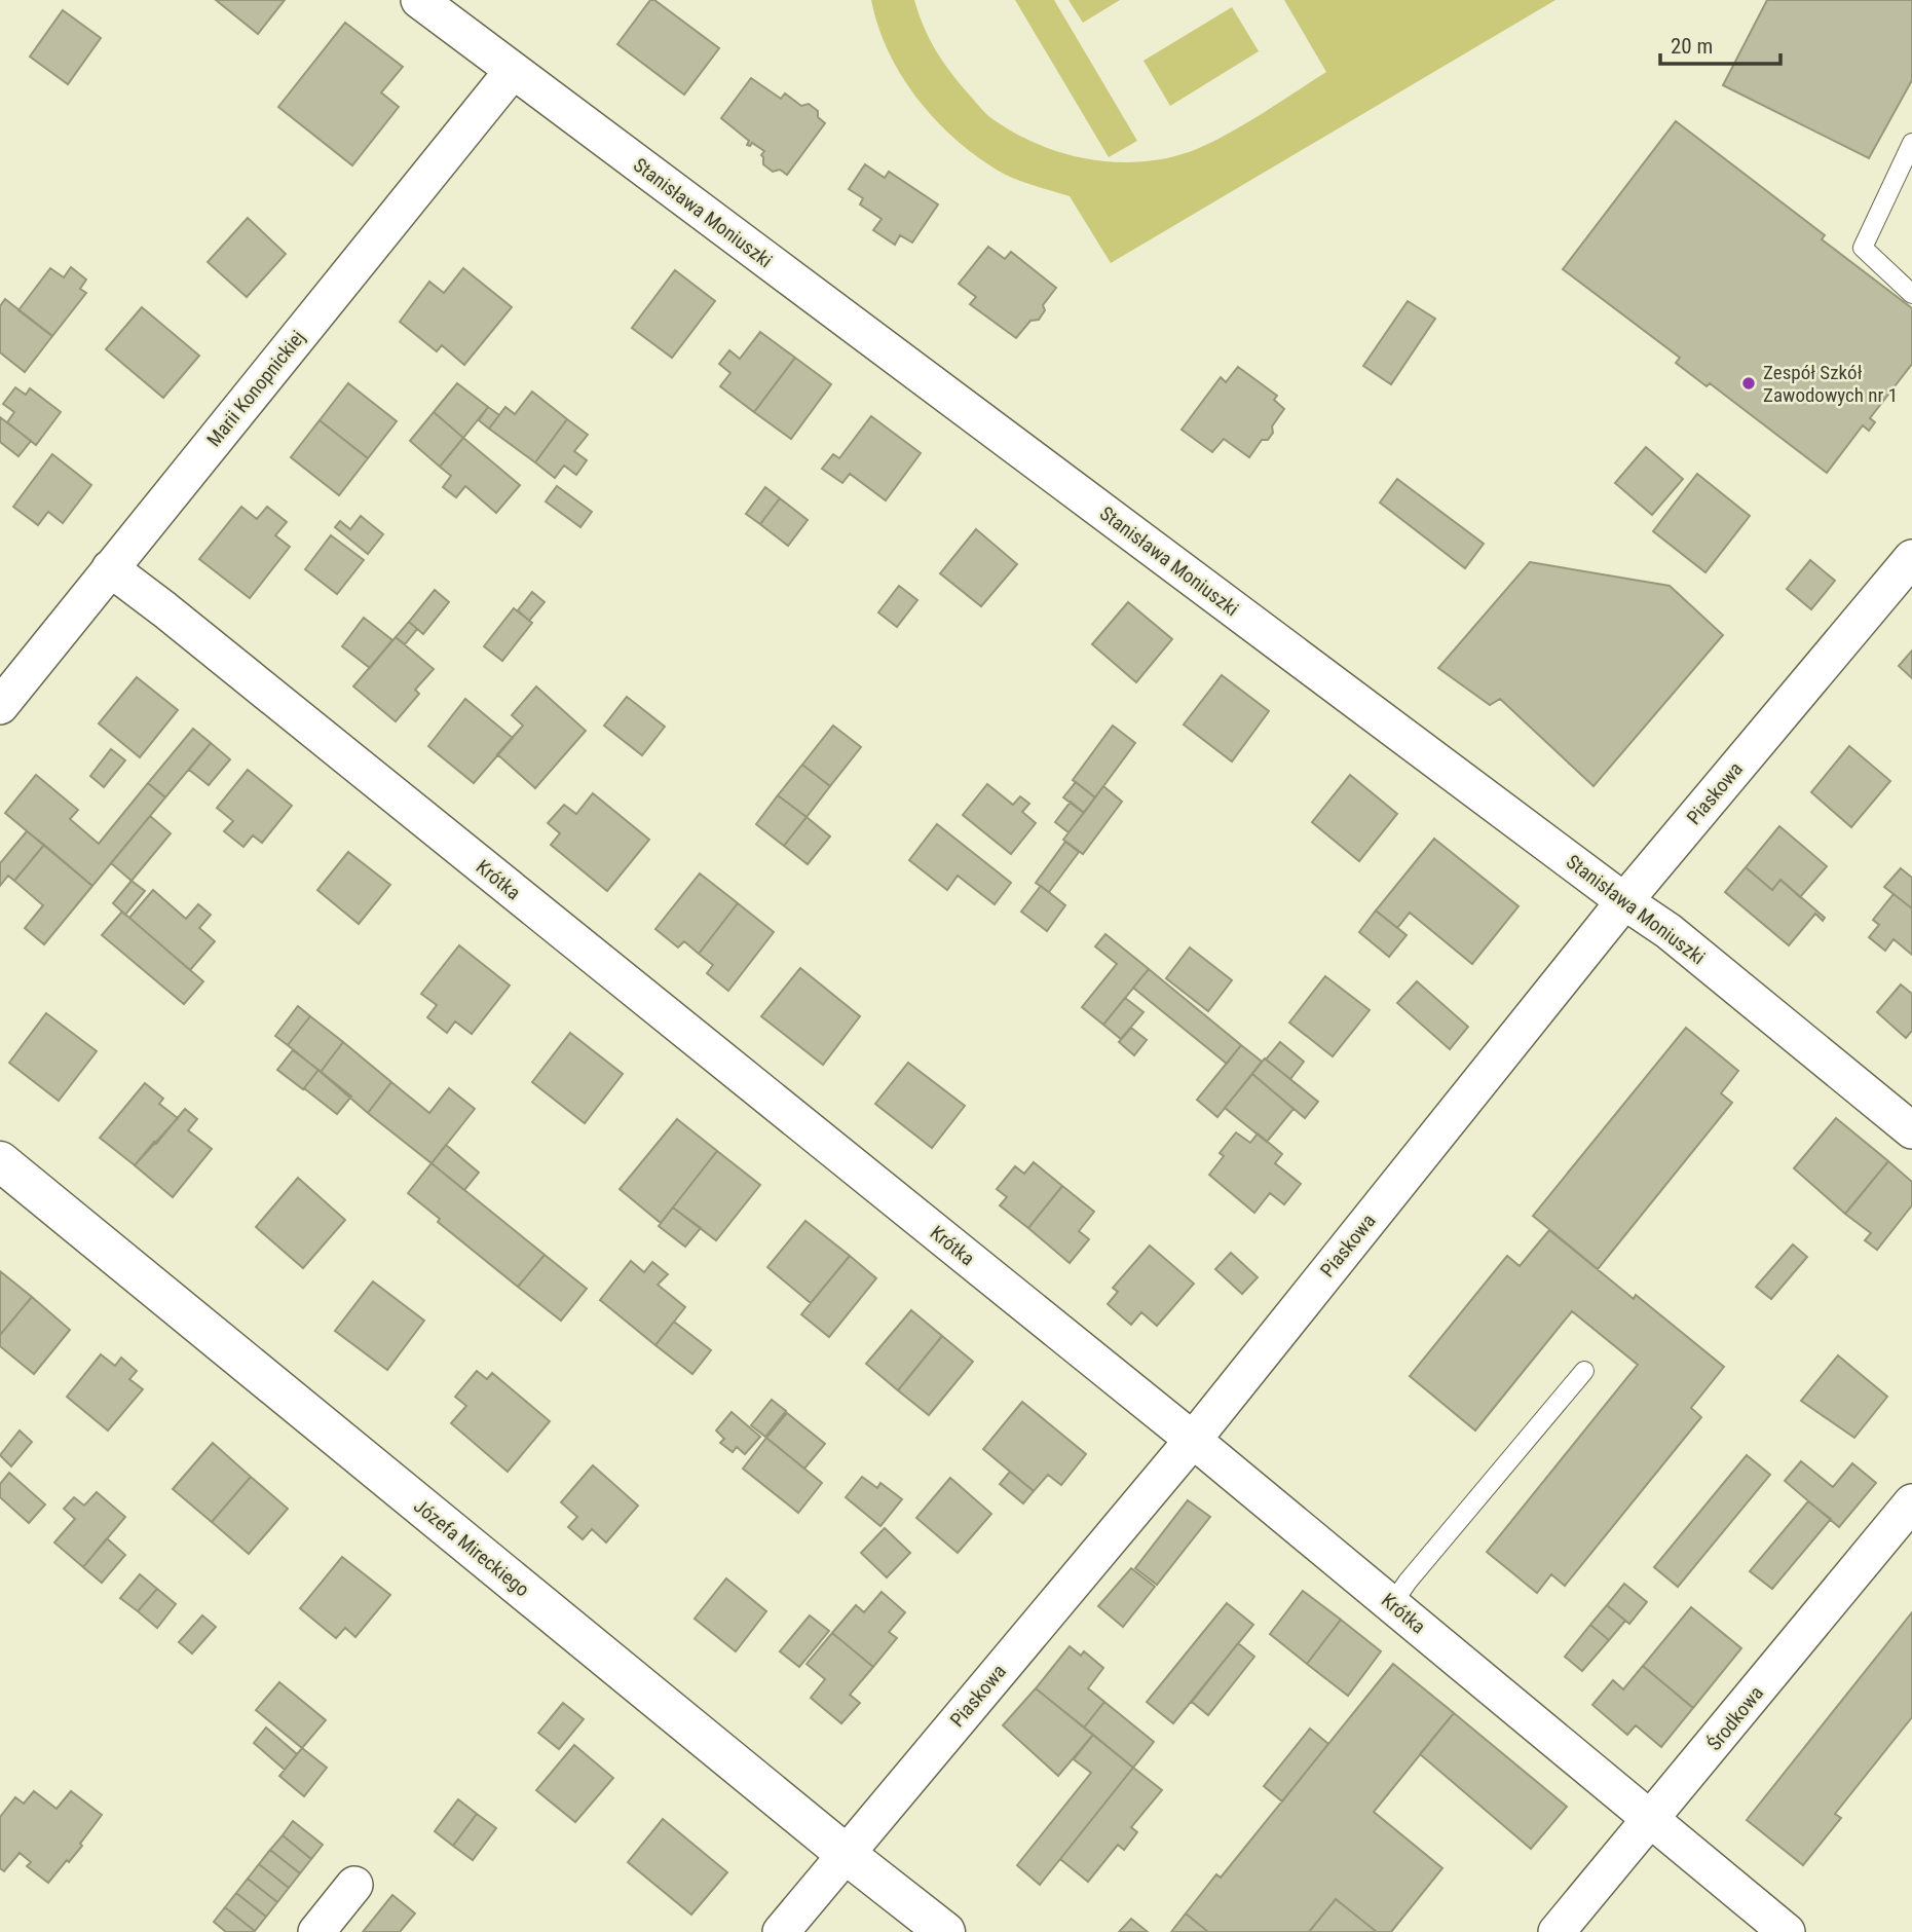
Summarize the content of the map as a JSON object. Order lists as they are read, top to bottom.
{
  "streets": {
    "street": [
      "Stanisława Moniuszki",
      "Marii Konopnickiej",
      "Piaskowa",
      "Krótka",
      "Józefa Mireckiego",
      "Środkowa"
    ]
  },
  "crossings": [
    ["Stanisława Moniuszki", "Marii Konopnickiej"],
    ["Stanisława Moniuszki", "Piaskowa"],
    ["Marii Konopnickiej", "Krótka"],
    ["Piaskowa", "Krótka"],
    ["Piaskowa", "Józefa Mireckiego"],
    ["Krótka", "Środkowa"]
  ],
  "places": ["Zespół Szkół Zawodowych nr 1"],
  "scale_bar": "20 m"
}
